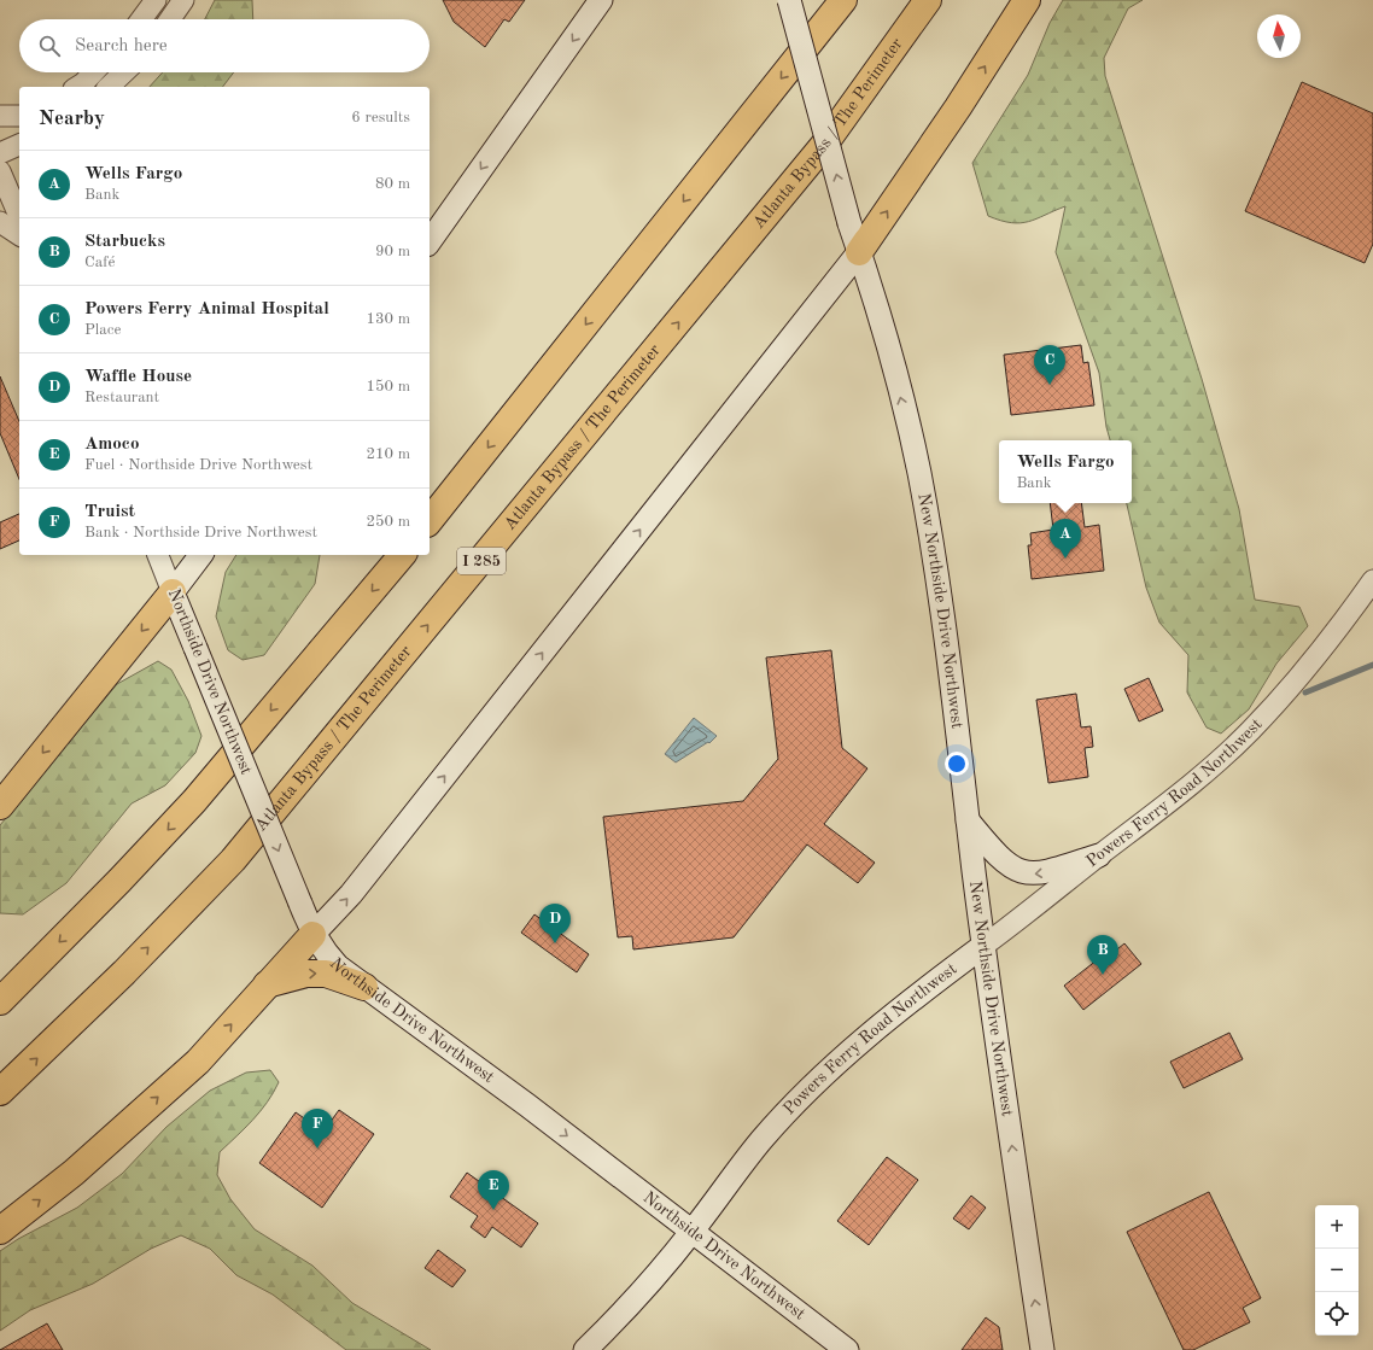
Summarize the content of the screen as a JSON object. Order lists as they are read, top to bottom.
{
  "streets": {
    "highway": ["Atlanta Bypass / The Perimeter", "I 285"],
    "main road": ["New Northside Drive Northwest", "Northside Drive Northwest", "Powers Ferry Road Northwest"]
  },
  "crossings": [
    ["New Northside Drive Northwest", "Powers Ferry Road Northwest"],
    ["Northside Drive Northwest", "Powers Ferry Road Northwest"]
  ],
  "one_way": ["New Northside Drive Northwest", "Northside Drive Northwest"],
  "north": "top",
  "page": {
    "search": "Search here",
    "heading": ["Nearby", "6 results"],
    "list": [
      {
        "mark": "A",
        "name": "Wells Fargo",
        "note": "Bank",
        "value": "80 m"
      },
      {
        "mark": "B",
        "name": "Starbucks",
        "note": "Café",
        "value": "90 m"
      },
      {
        "mark": "C",
        "name": "Powers Ferry Animal Hospital",
        "note": "Place",
        "value": "130 m"
      },
      {
        "mark": "D",
        "name": "Waffle House",
        "note": "Restaurant",
        "value": "150 m"
      },
      {
        "mark": "E",
        "name": "Amoco",
        "note": "Fuel · Northside Drive Northwest",
        "value": "210 m"
      },
      {
        "mark": "F",
        "name": "Truist",
        "note": "Bank · Northside Drive Northwest",
        "value": "250 m"
      }
    ],
    "pins": [
      "C",
      "A",
      "D",
      "B",
      "F",
      "E"
    ],
    "popup": ["Wells Fargo", "Bank"],
    "map_buttons": ["+", "−"]
  }
}
